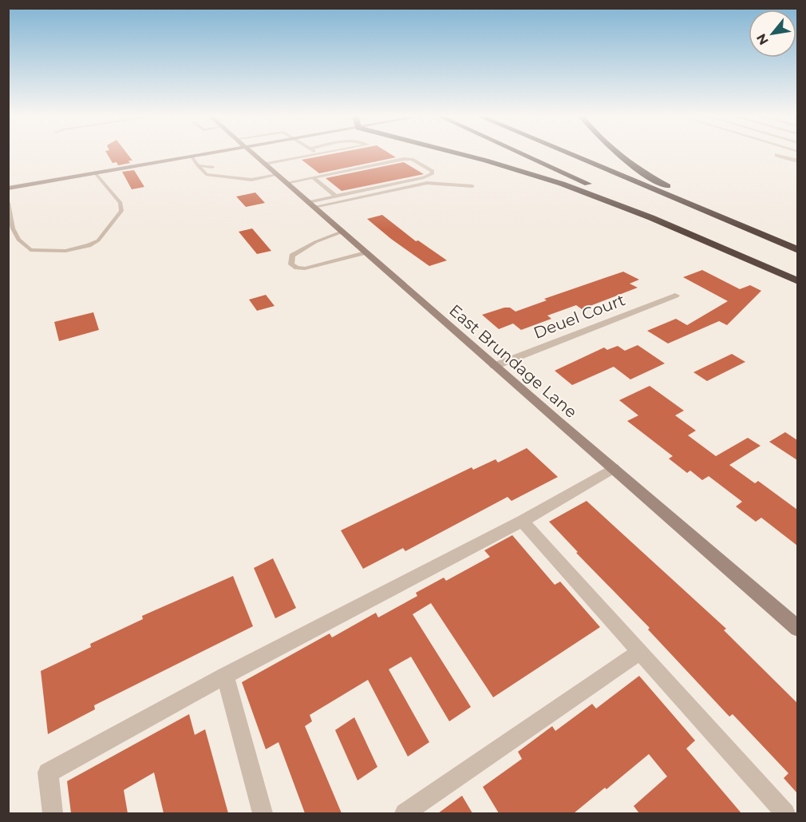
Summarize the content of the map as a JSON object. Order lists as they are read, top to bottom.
{
  "streets": {
    "main road": ["East Brundage Lane"],
    "street": ["Deuel Court"]
  },
  "crossings": [
    ["Deuel Court", "East Brundage Lane"]
  ],
  "north": "bottom left"
}
